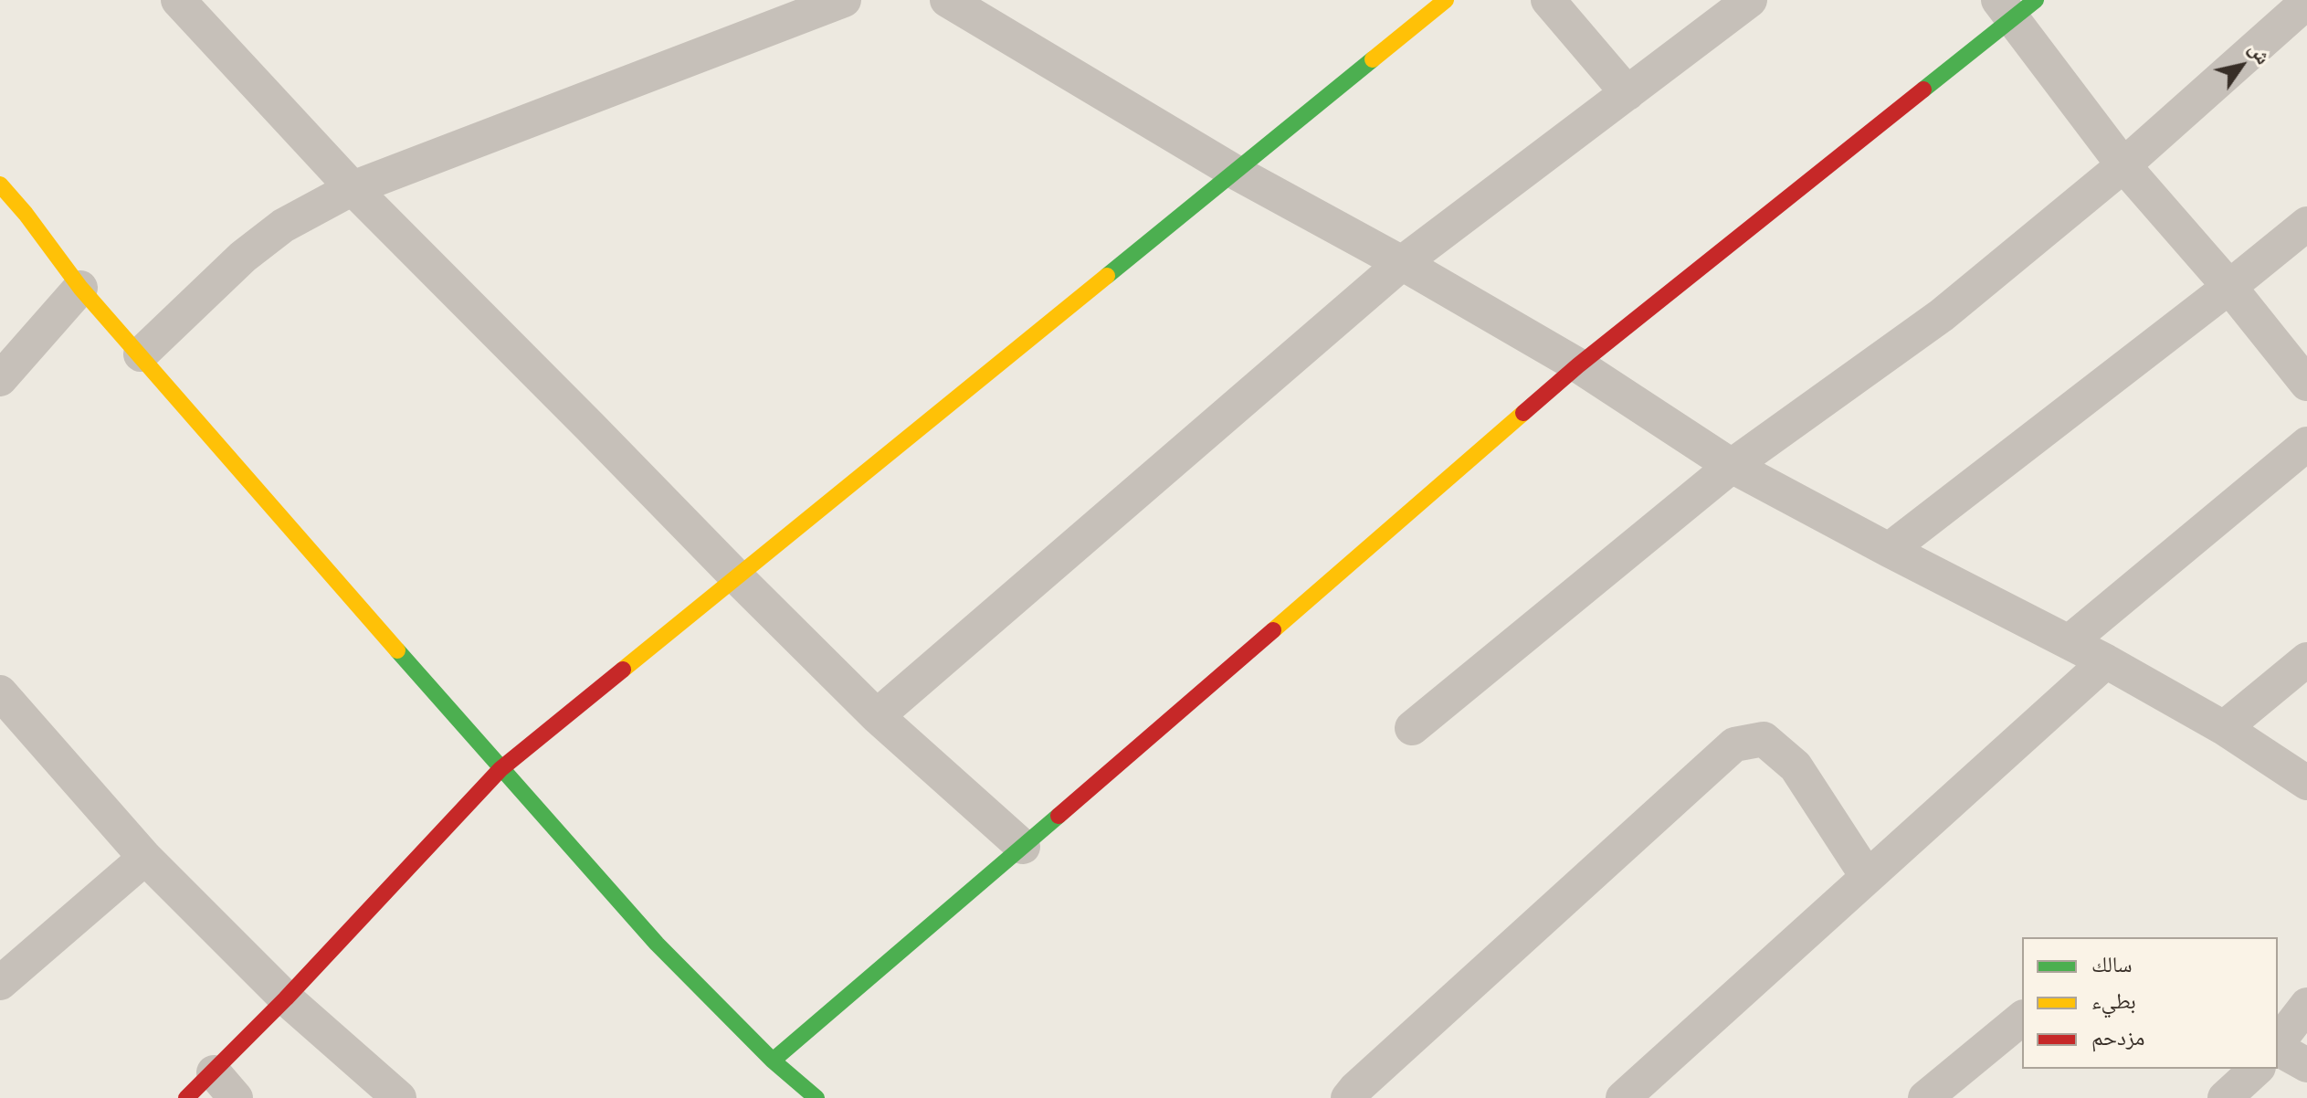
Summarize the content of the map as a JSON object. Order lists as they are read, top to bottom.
{
  "legend": ["سالك", "بطيء", "مزدحم"],
  "north": "top right"
}
